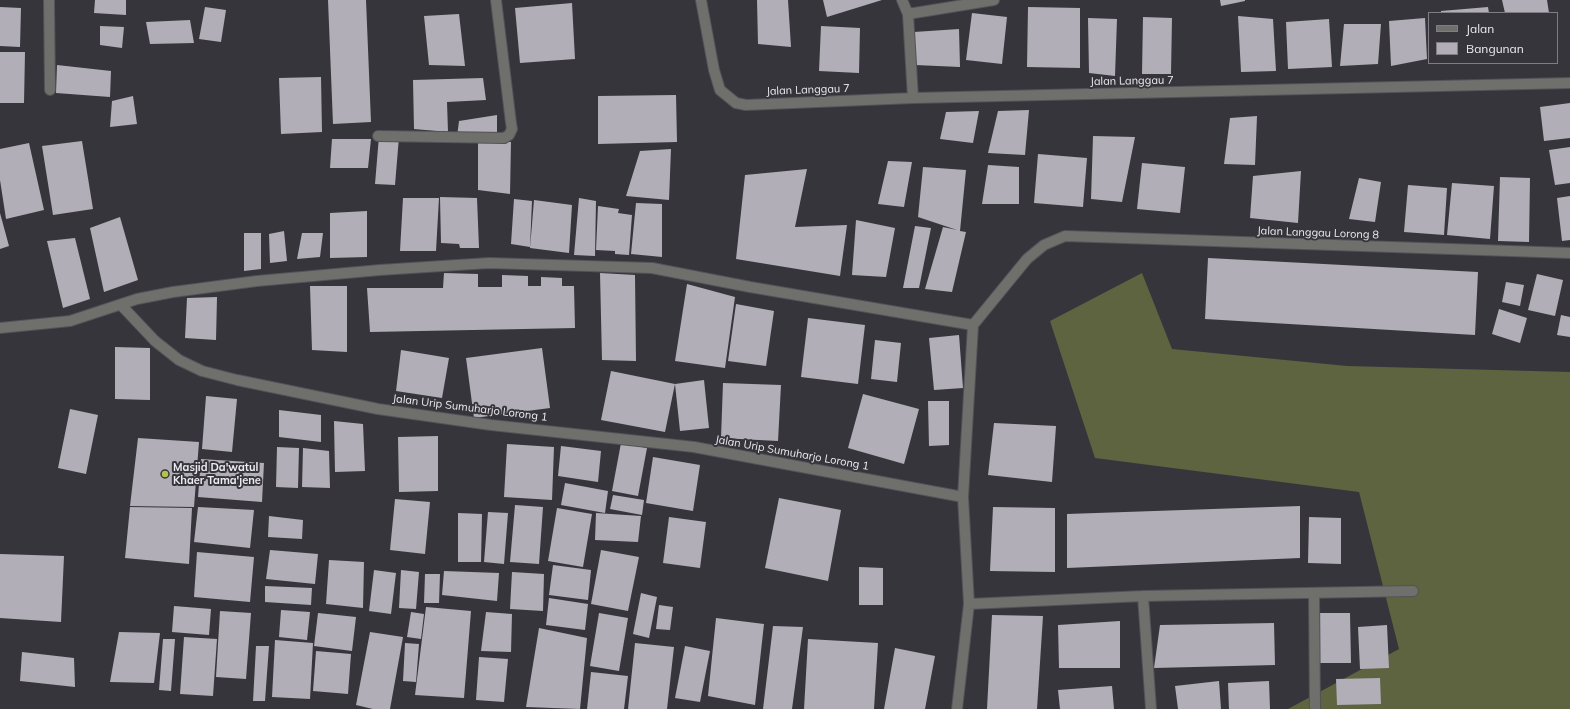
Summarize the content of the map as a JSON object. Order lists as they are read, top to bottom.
{
  "streets": {
    "street": ["Jalan Langgau 7", "Jalan Langgau Lorong 8", "Jalan Urip Sumuharjo Lorong 1"]
  },
  "places": ["Masjid Da'watul Khaer Tama'jene"],
  "legend": ["Jalan", "Bangunan"]
}
